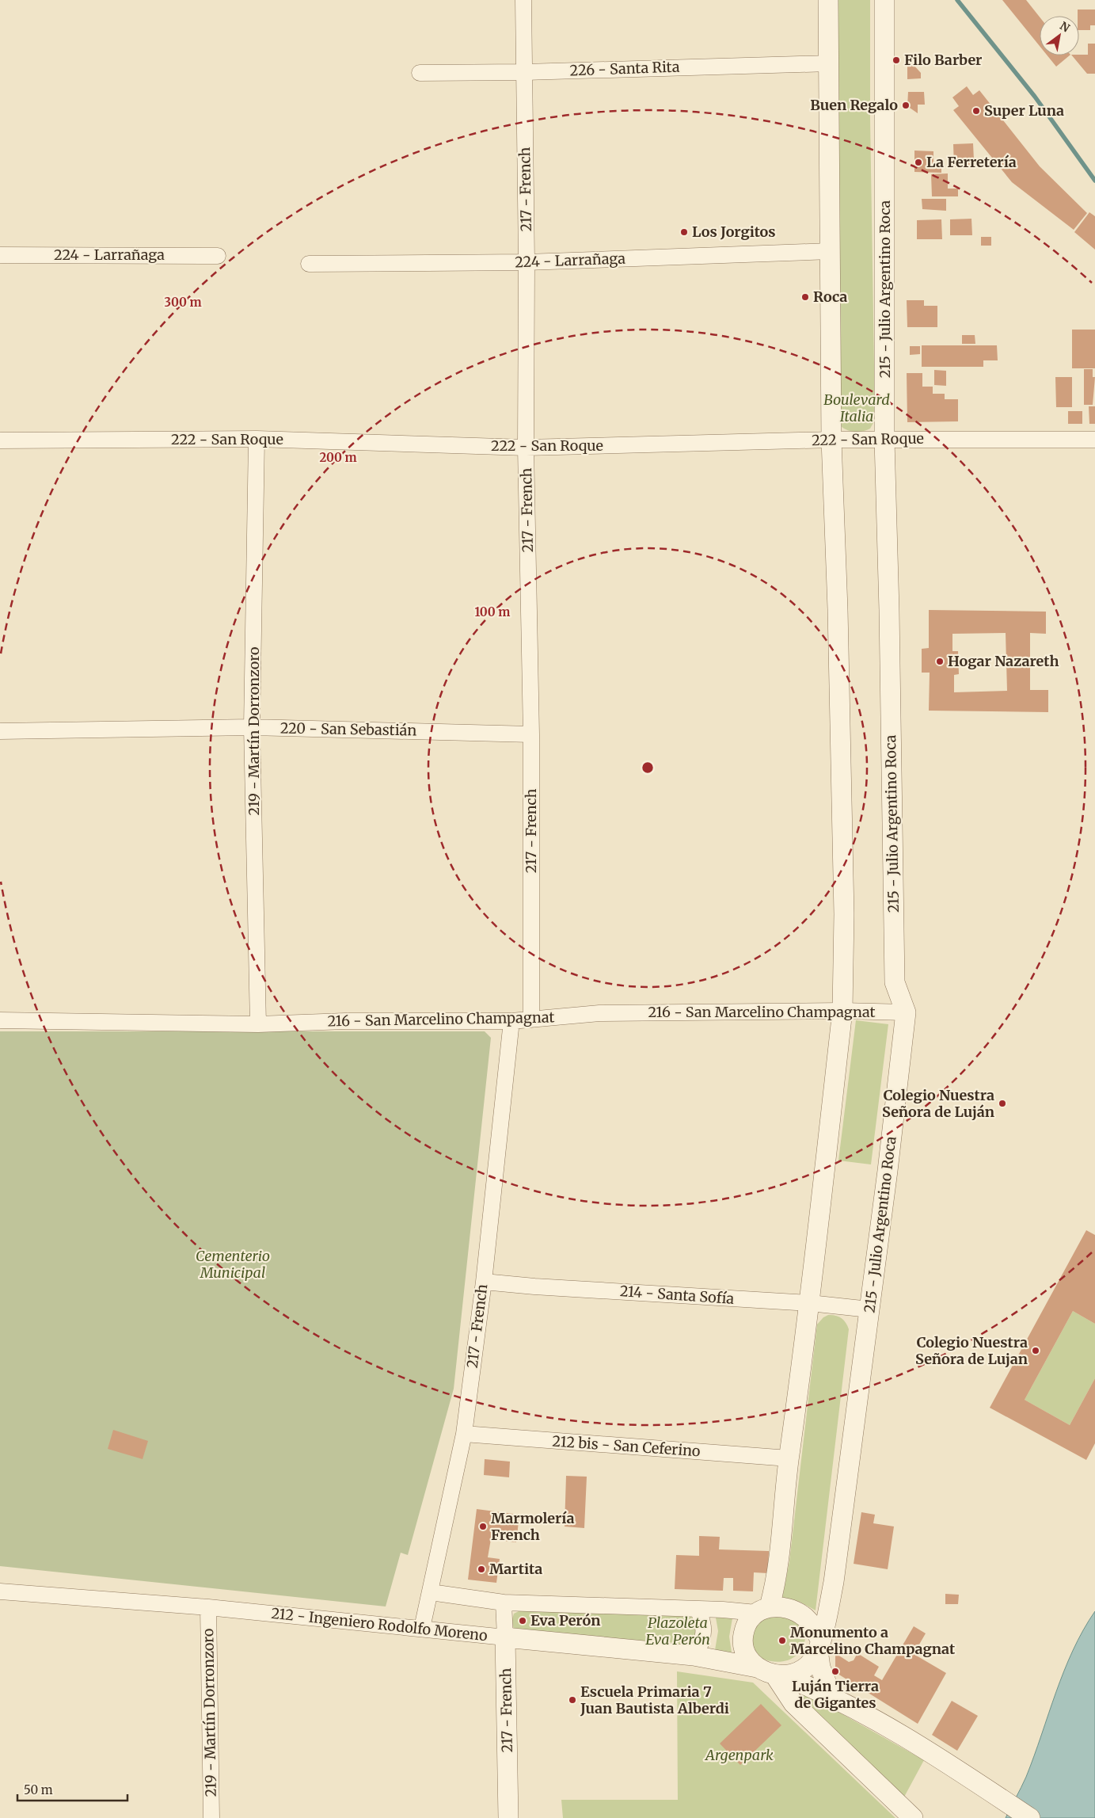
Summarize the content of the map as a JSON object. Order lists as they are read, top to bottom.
{
  "streets": {
    "street": [
      "226 - Santa Rita",
      "217 - French",
      "224 - Larrañaga",
      "215 - Julio Argentino Roca",
      "222 - San Roque",
      "220 - San Sebastián",
      "219 - Martín Dorronzoro",
      "216 - San Marcelino Champagnat",
      "214 - Santa Sofía",
      "212 bis - San Ceferino",
      "212 - Ingeniero Rodolfo Moreno"
    ]
  },
  "crossings": [
    ["226 - Santa Rita", "217 - French"],
    ["217 - French", "224 - Larrañaga"],
    ["217 - French", "222 - San Roque"],
    ["217 - French", "220 - San Sebastián"],
    ["217 - French", "216 - San Marcelino Champagnat"],
    ["217 - French", "214 - Santa Sofía"],
    ["217 - French", "212 bis - San Ceferino"],
    ["217 - French", "212 - Ingeniero Rodolfo Moreno"],
    ["215 - Julio Argentino Roca", "222 - San Roque"],
    ["215 - Julio Argentino Roca", "216 - San Marcelino Champagnat"],
    ["215 - Julio Argentino Roca", "214 - Santa Sofía"],
    ["215 - Julio Argentino Roca", "212 - Ingeniero Rodolfo Moreno"],
    ["222 - San Roque", "219 - Martín Dorronzoro"],
    ["220 - San Sebastián", "219 - Martín Dorronzoro"],
    ["219 - Martín Dorronzoro", "216 - San Marcelino Champagnat"],
    ["219 - Martín Dorronzoro", "212 - Ingeniero Rodolfo Moreno"]
  ],
  "parks": [
    "Boulevard Italia",
    "Cementerio Municipal",
    "Plazoleta Eva Perón",
    "Argenpark"
  ],
  "places": [
    "Filo Barber",
    "Buen Regalo",
    "Super Luna",
    "La Ferretería",
    "Los Jorgitos",
    "Roca",
    "Hogar Nazareth",
    "Colegio Nuestra Señora de Luján",
    "Colegio Nuestra Señora de Lujan",
    "Marmolería French",
    "Martita",
    "Eva Perón",
    "Monumento a Marcelino Champagnat",
    "Luján Tierra de Gigantes",
    "Escuela Primaria 7 Juan Bautista Alberdi"
  ],
  "scale_bar": "50 m",
  "north": "top right",
  "rings": ["300 m", "200 m", "100 m"]
}
